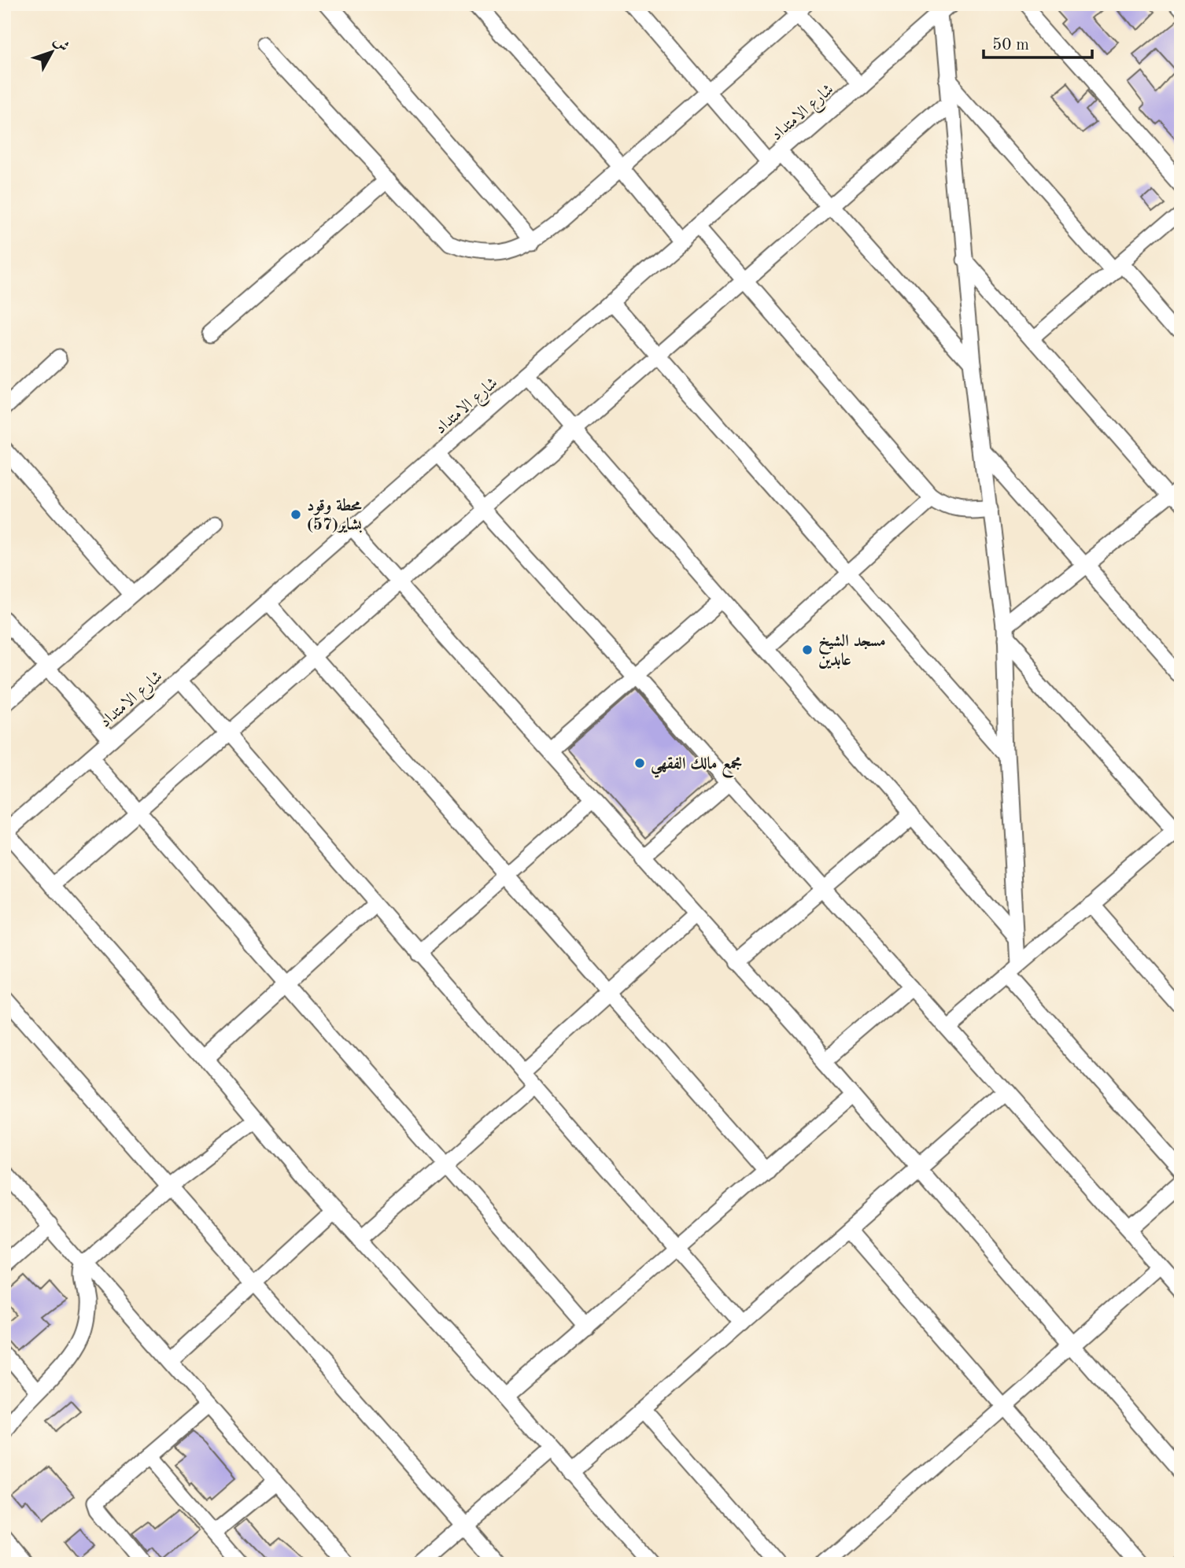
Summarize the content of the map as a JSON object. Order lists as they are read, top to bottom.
{
  "streets": {
    "street": ["شارع الامتداد"]
  },
  "places": ["محطة وقود بشاير(57)", "مسجد الشيخ عابدين", "مجمع مالك الفقهي"],
  "scale_bar": "50 m",
  "north": "top right"
}
